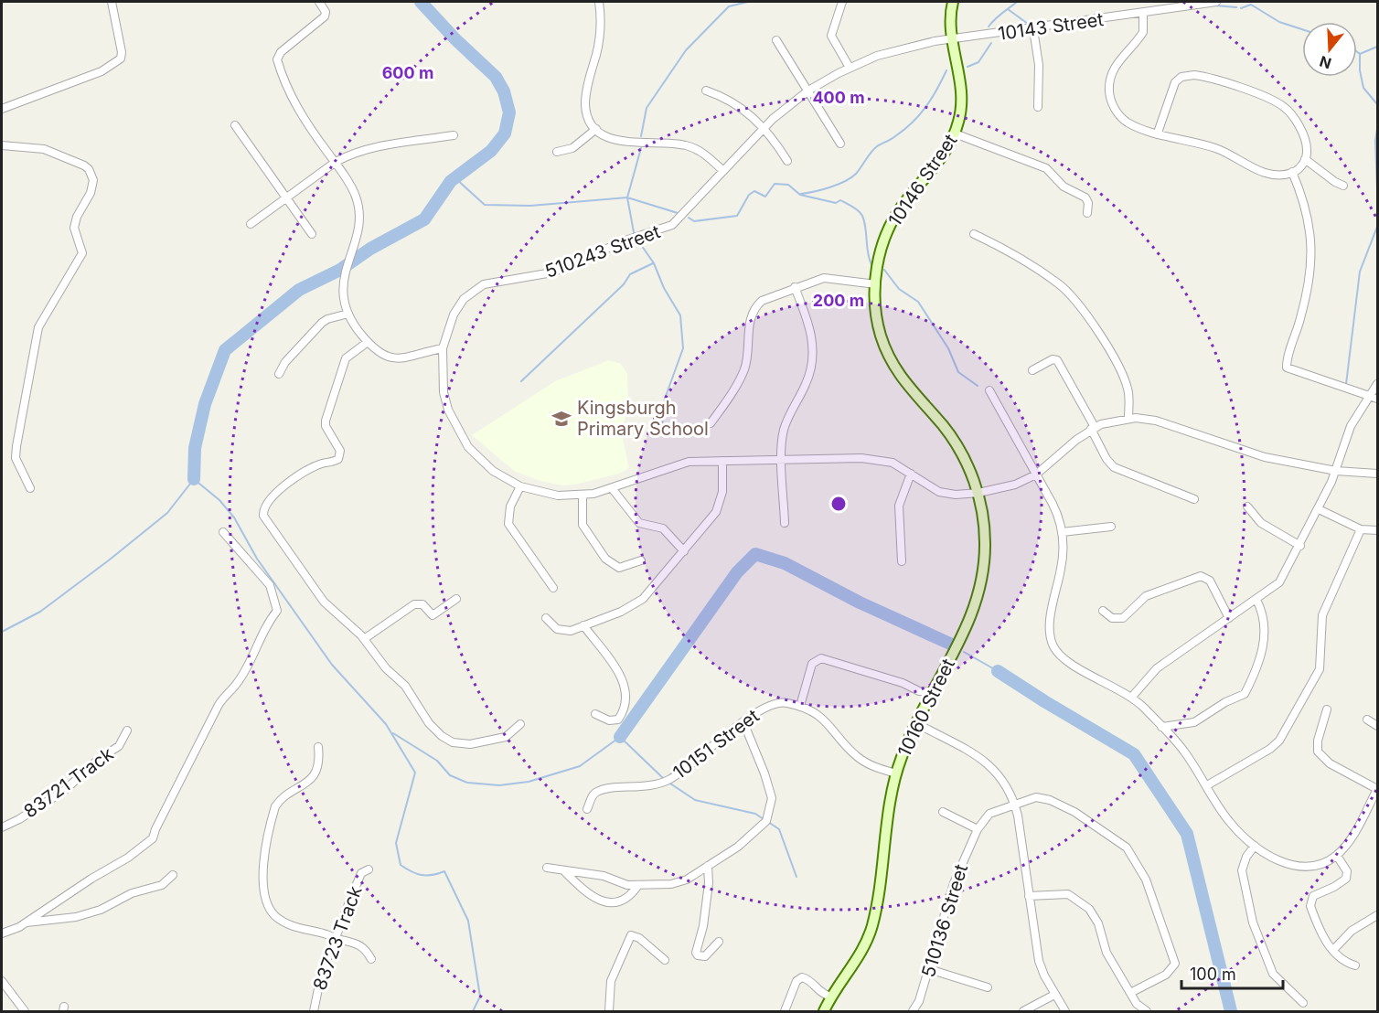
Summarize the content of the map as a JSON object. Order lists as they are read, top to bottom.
{
  "streets": {
    "street": [
      "10143 Street",
      "10146 Street",
      "510243 Street",
      "10160 Street",
      "10151 Street",
      "83721 Track",
      "510136 Street",
      "83723 Track"
    ]
  },
  "crossings": [
    ["10143 Street", "10146 Street"],
    ["10143 Street", "510243 Street"],
    ["10146 Street", "510243 Street"],
    ["10146 Street", "10160 Street"],
    ["510243 Street", "10160 Street"],
    ["10160 Street", "10151 Street"]
  ],
  "places": {
    "school or university": ["Kingsburgh Primary School"]
  },
  "scale_bar": "100 m",
  "north": "bottom",
  "rings": ["600 m", "400 m", "200 m"]
}
